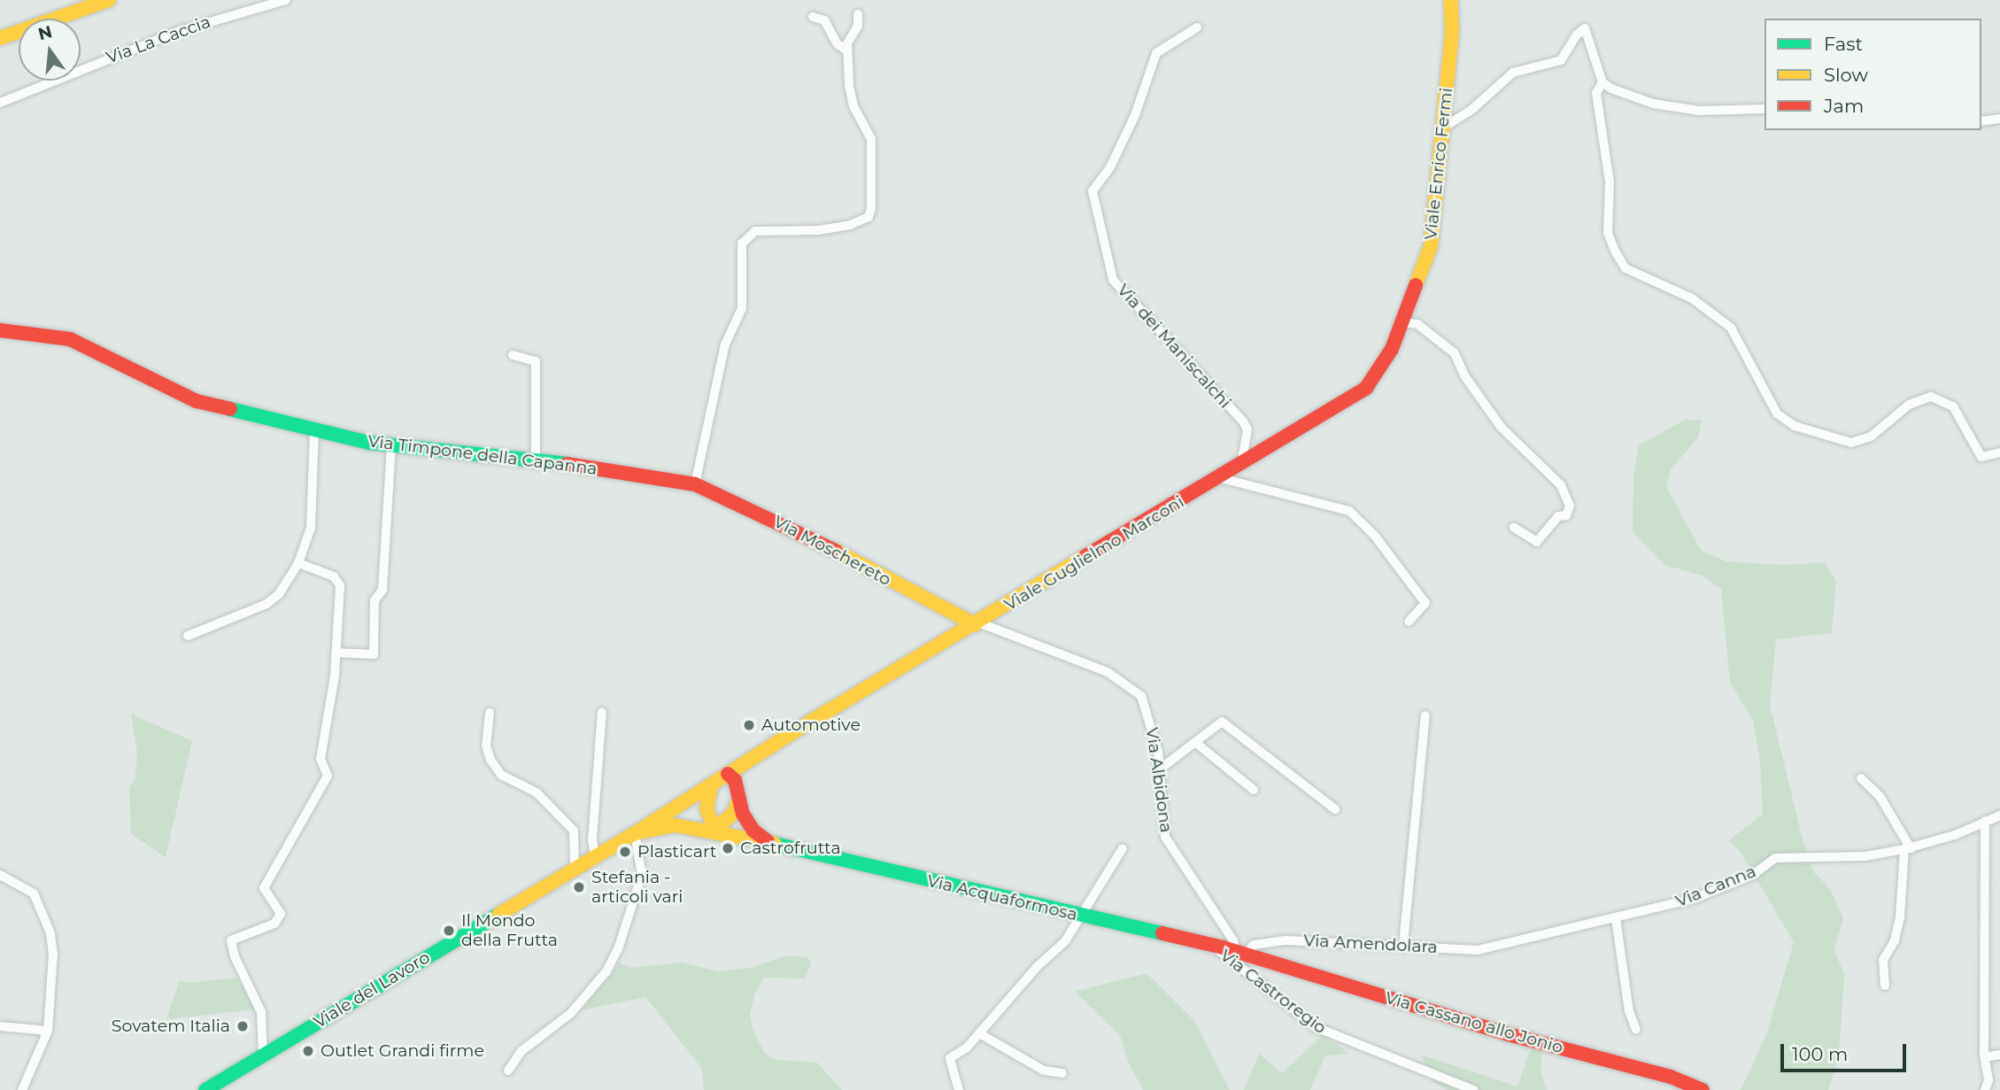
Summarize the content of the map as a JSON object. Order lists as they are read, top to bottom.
{
  "streets": {
    "main road": [
      "Viale Enrico Fermi",
      "Via Timpone della Capanna",
      "Via Moschereto",
      "Viale Guglielmo Marconi",
      "Via Acquaformosa",
      "Viale del Lavoro",
      "Via Cassano allo Jonio"
    ],
    "street": [
      "Via La Caccia",
      "Via dei Maniscalchi",
      "Via Albidona",
      "Via Canna",
      "Via Amendolara",
      "Via Castroregio"
    ]
  },
  "crossings": [
    ["Viale Enrico Fermi", "Viale Guglielmo Marconi"],
    ["Via dei Maniscalchi", "Viale Guglielmo Marconi"],
    ["Via Timpone della Capanna", "Via Moschereto"],
    ["Via Moschereto", "Viale Guglielmo Marconi"],
    ["Via Moschereto", "Via Albidona"],
    ["Viale Guglielmo Marconi", "Via Albidona"],
    ["Viale Guglielmo Marconi", "Viale del Lavoro"],
    ["Via Albidona", "Via Acquaformosa"],
    ["Via Albidona", "Via Amendolara"],
    ["Via Albidona", "Via Cassano allo Jonio"],
    ["Via Canna", "Via Amendolara"],
    ["Via Acquaformosa", "Via Amendolara"],
    ["Via Acquaformosa", "Viale del Lavoro"],
    ["Via Acquaformosa", "Via Castroregio"],
    ["Via Acquaformosa", "Via Cassano allo Jonio"],
    ["Via Amendolara", "Via Cassano allo Jonio"]
  ],
  "places": [
    "Automotive",
    "Castrofrutta",
    "Plasticart",
    "Stefania - articoli vari",
    "Il Mondo della Frutta",
    "Sovatem Italia",
    "Outlet Grandi firme"
  ],
  "legend": ["Fast", "Slow", "Jam"],
  "scale_bar": "100 m",
  "north": "top"
}
